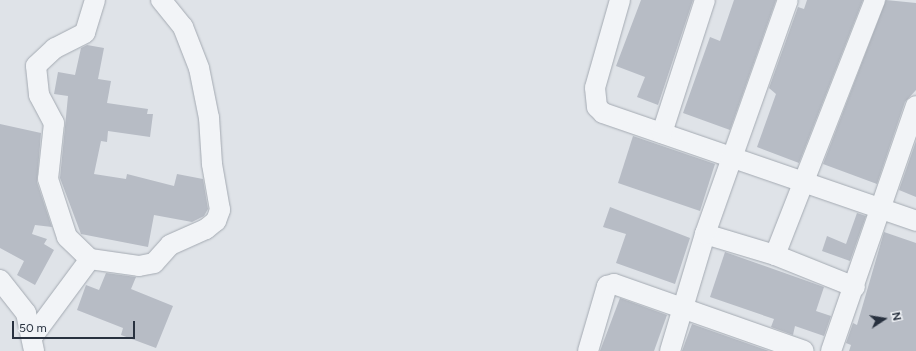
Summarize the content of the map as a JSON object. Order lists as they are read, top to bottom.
{
  "scale_bar": "50 m",
  "north": "right"
}
